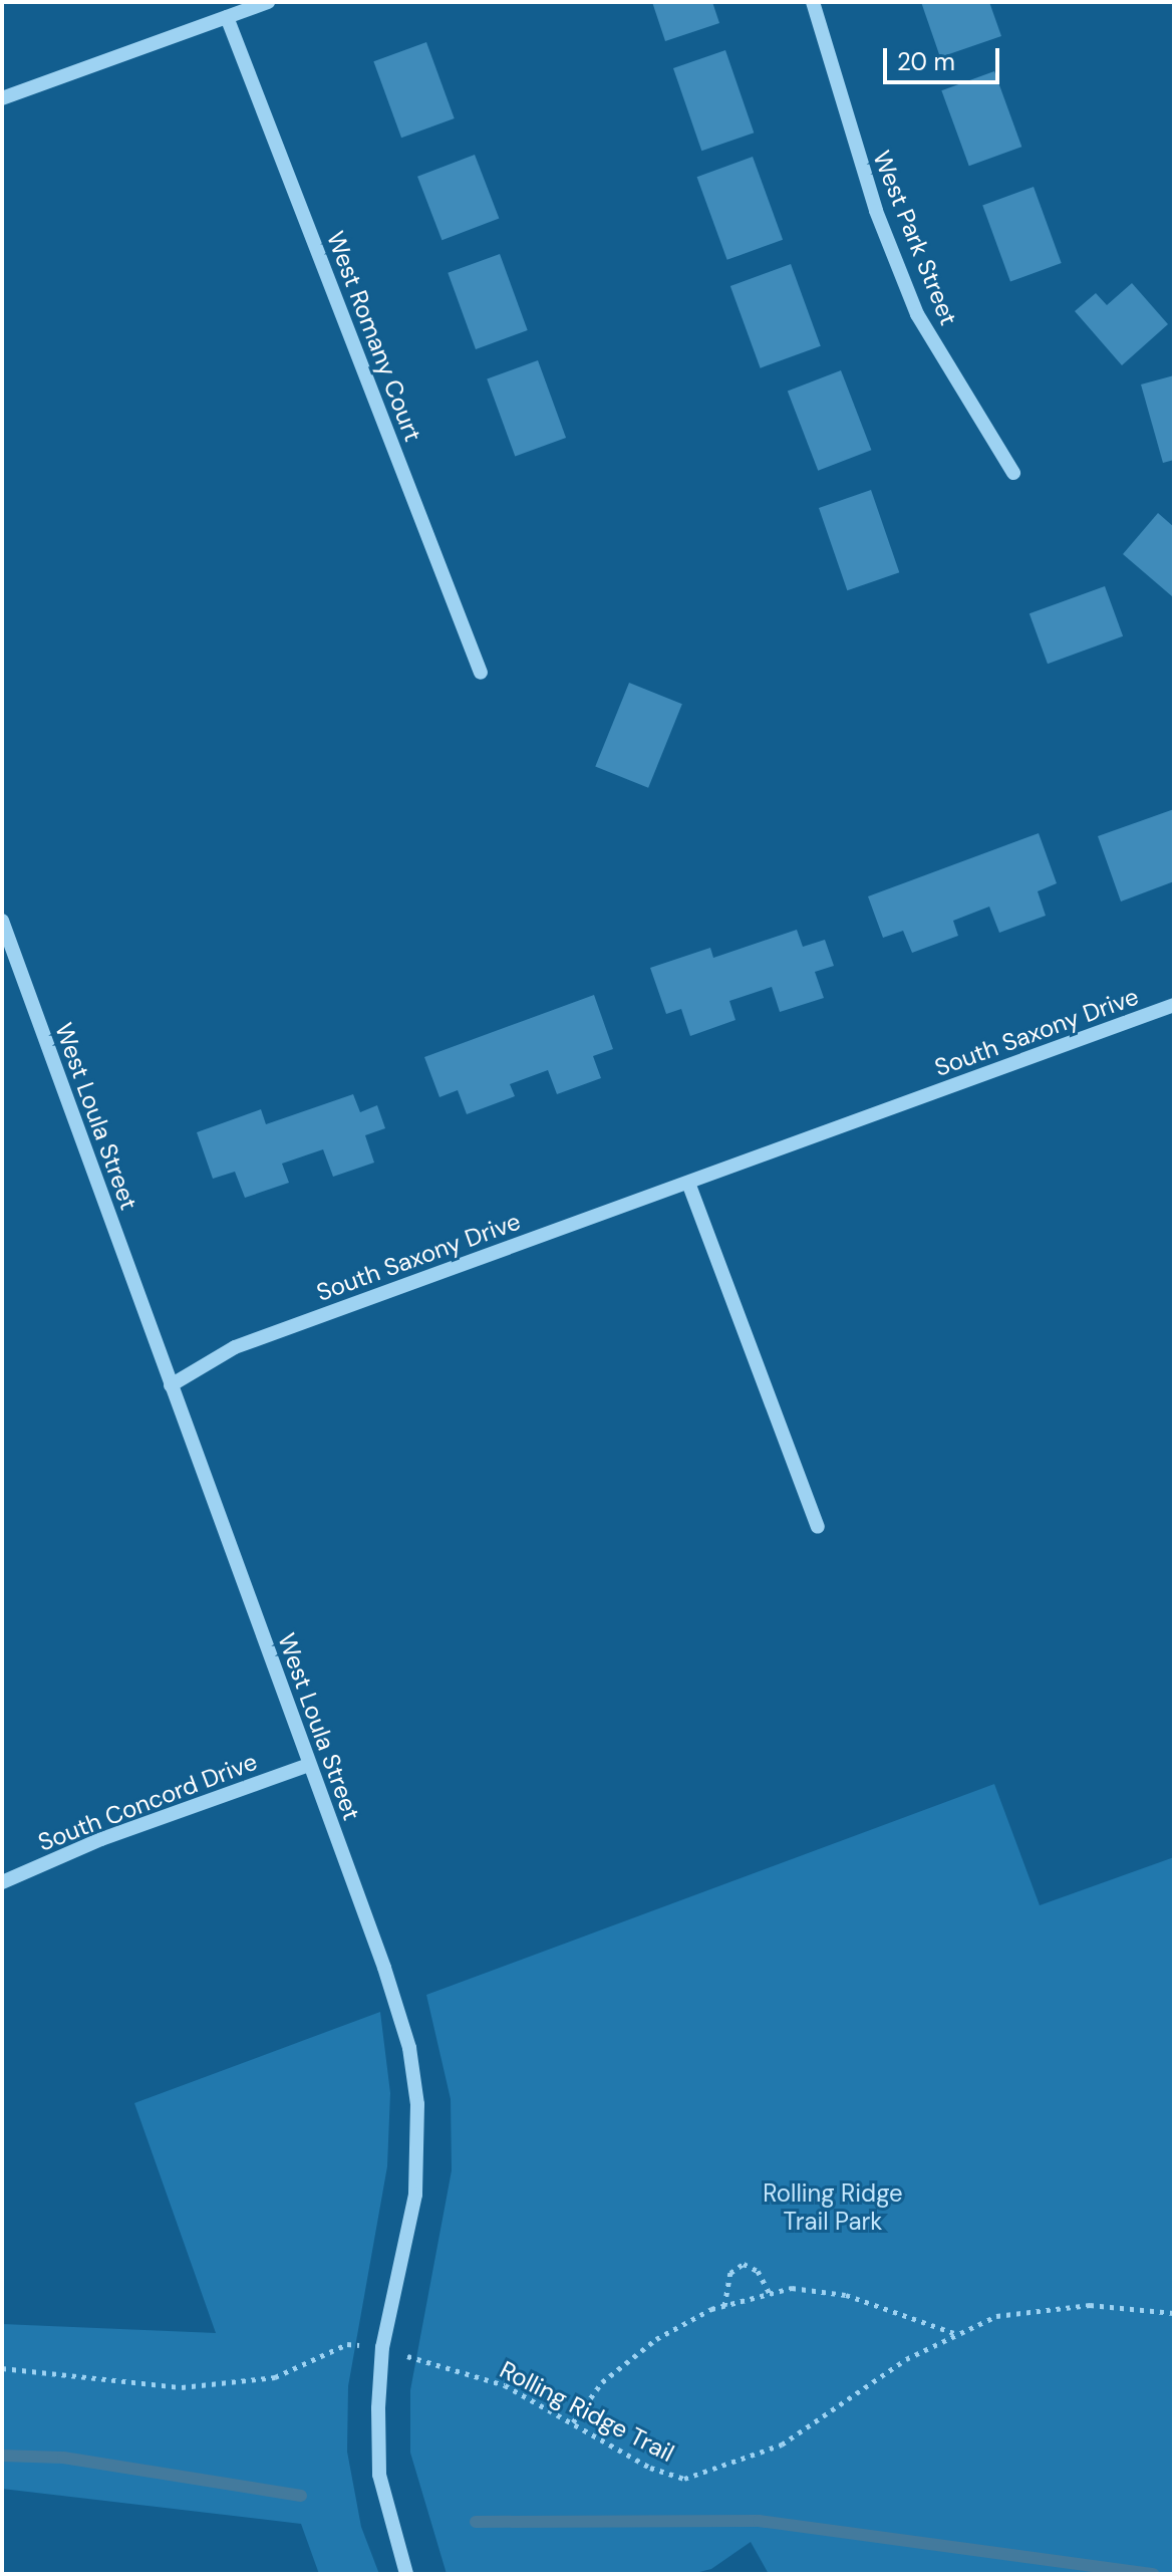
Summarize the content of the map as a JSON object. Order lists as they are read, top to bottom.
{
  "streets": {
    "street": [
      "West Park Street",
      "West Romany Court",
      "South Saxony Drive",
      "West Loula Street",
      "South Concord Drive"
    ],
    "path": ["Rolling Ridge Trail"]
  },
  "crossings": [
    ["South Saxony Drive", "West Loula Street"],
    ["West Loula Street", "South Concord Drive"],
    ["West Loula Street", "Rolling Ridge Trail"]
  ],
  "parks": ["Rolling Ridge Trail Park"],
  "scale_bar": "20 m"
}
